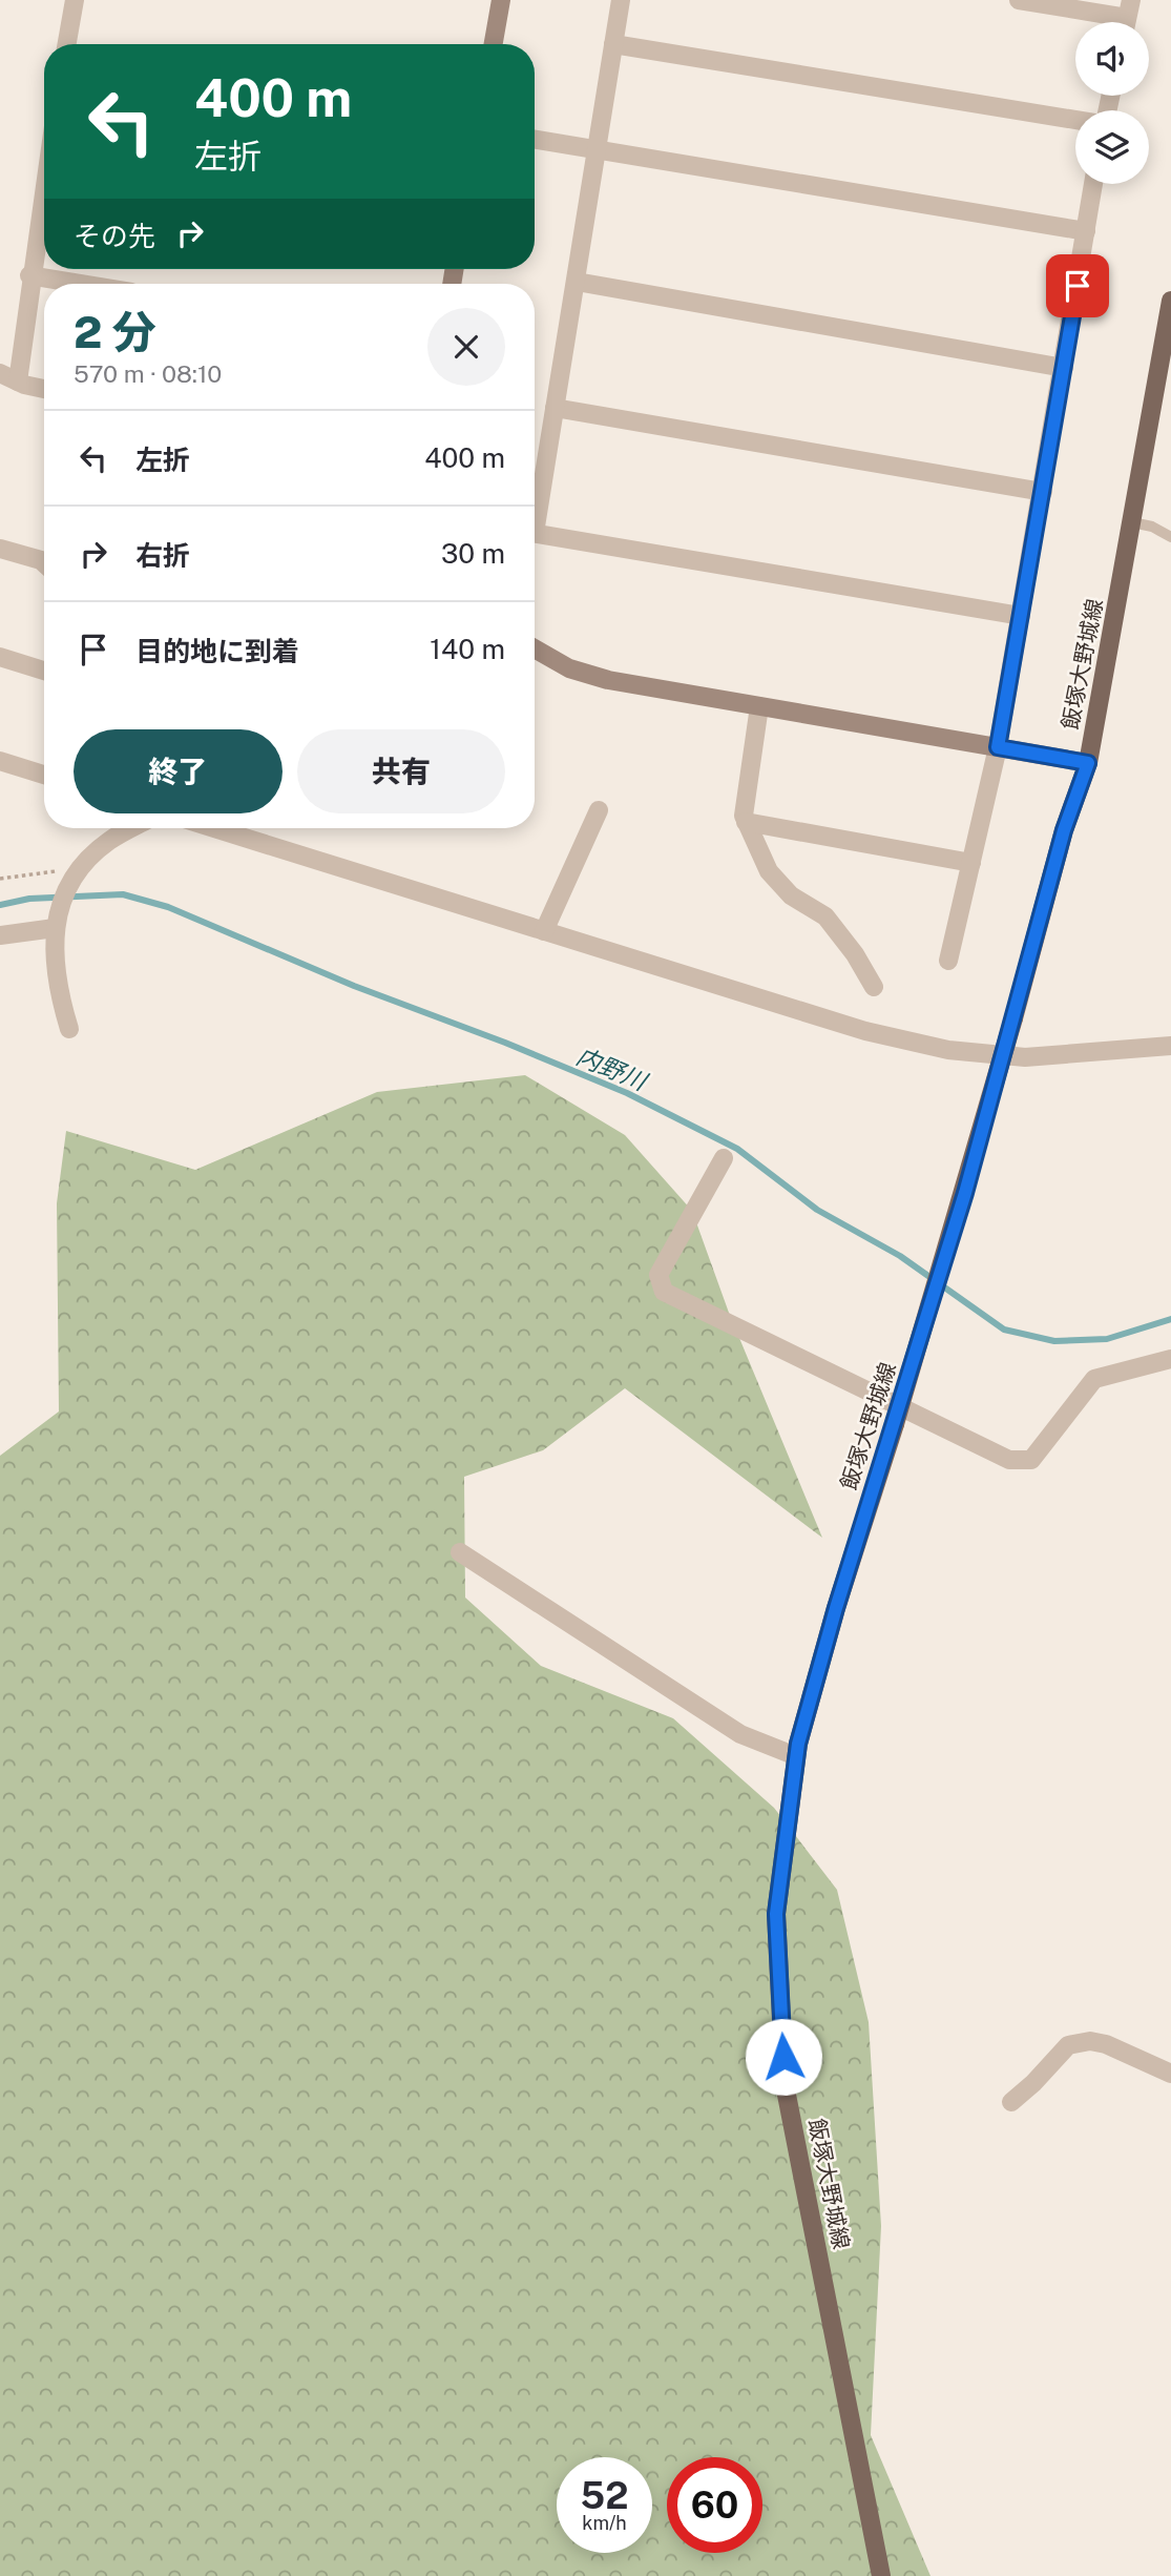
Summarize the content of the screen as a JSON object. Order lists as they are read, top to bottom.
{
  "streets": {
    "main road": ["飯塚大野城線"]
  },
  "water": ["内野川"],
  "page": {
    "turn": ["400 m", "左折"],
    "then": "その先",
    "heading": ["2 分", "570 m · 08:10"],
    "list": [
      {
        "name": "左折",
        "value": "400 m"
      },
      {
        "name": "右折",
        "value": "30 m"
      },
      {
        "name": "目的地に到着",
        "value": "140 m"
      }
    ],
    "buttons": ["終了", "共有"],
    "speed": "52 km/h",
    "limit": "60"
  }
}
